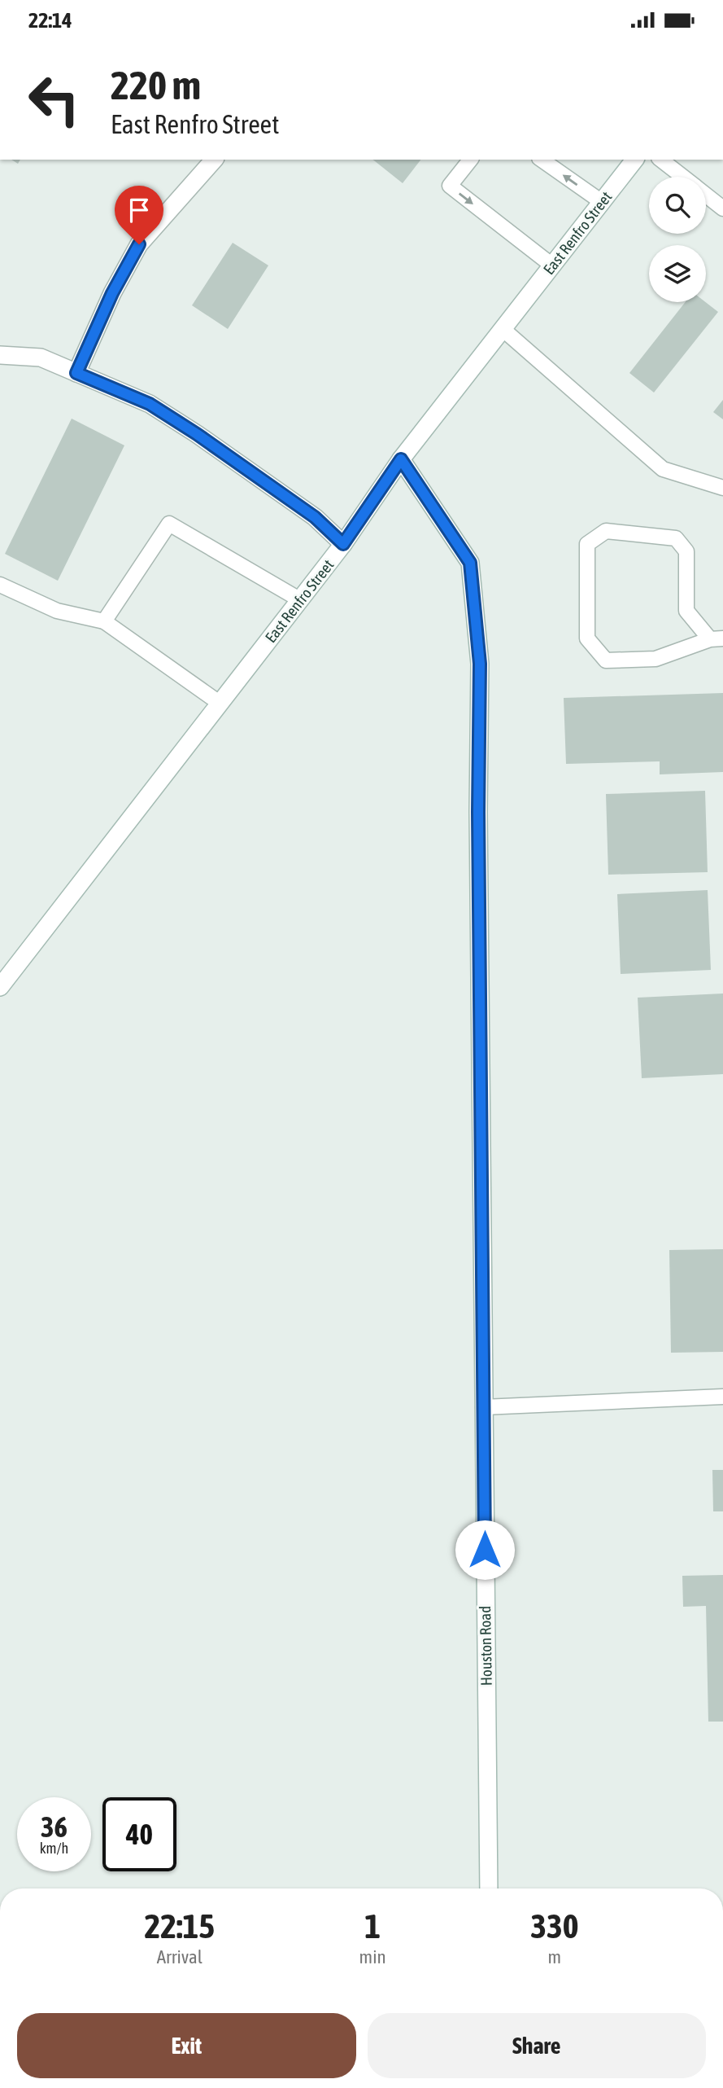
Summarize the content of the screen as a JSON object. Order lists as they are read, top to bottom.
{
  "streets": {
    "street": ["East Renfro Street", "Houston Road"]
  },
  "crossings": [
    ["East Renfro Street", "Houston Road"]
  ],
  "page": {
    "status": "22:14",
    "turn": ["220 m", "East Renfro Street"],
    "speed": "36 km/h",
    "limit": "40",
    "eta": [
      "22:15",
      "Arrival",
      "1",
      "min",
      "330",
      "m"
    ],
    "buttons": ["Exit", "Share"]
  }
}
